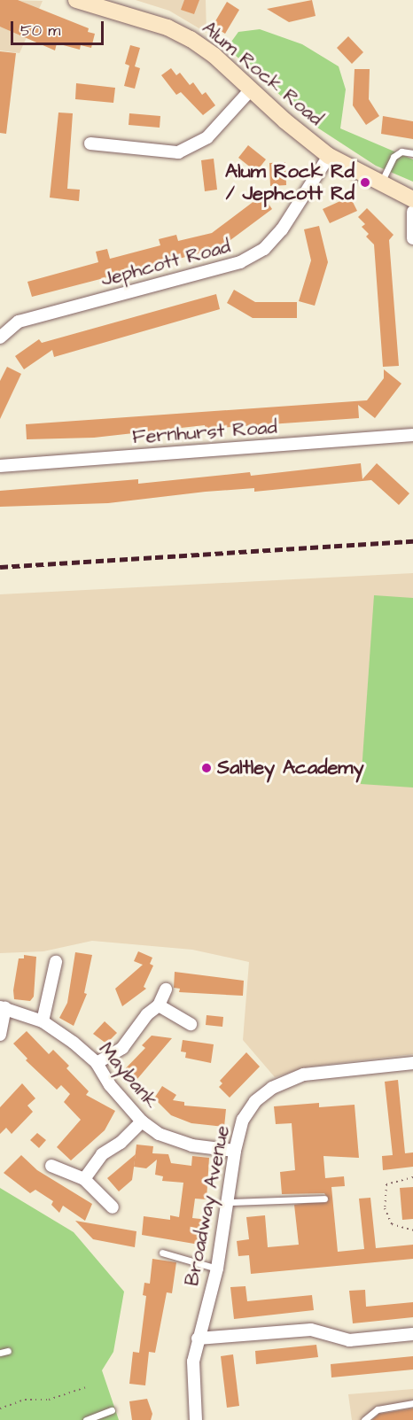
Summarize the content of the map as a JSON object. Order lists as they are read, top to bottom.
{
  "streets": {
    "street": [
      "Alum Rock Road",
      "Jephcott Road",
      "Fernhurst Road",
      "Maybank",
      "Broadway Avenue"
    ]
  },
  "crossings": [
    ["Alum Rock Road", "Jephcott Road"],
    ["Maybank", "Broadway Avenue"]
  ],
  "places": ["Alum Rock Rd / Jephcott Rd", "Saltley Academy"],
  "scale_bar": "50 m"
}
